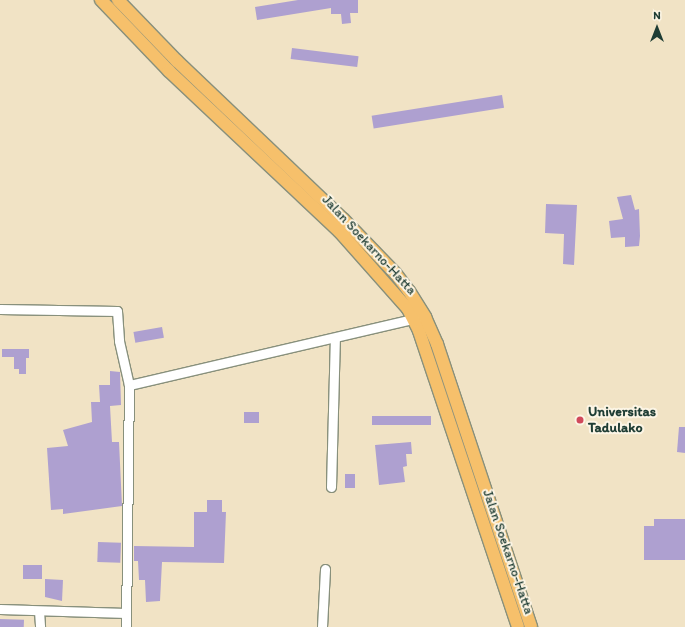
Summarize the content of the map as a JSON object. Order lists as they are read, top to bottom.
{
  "streets": {
    "main road": ["Jalan Soekarno-Hatta"]
  },
  "places": ["Universitas Tadulako"],
  "north": "top"
}
